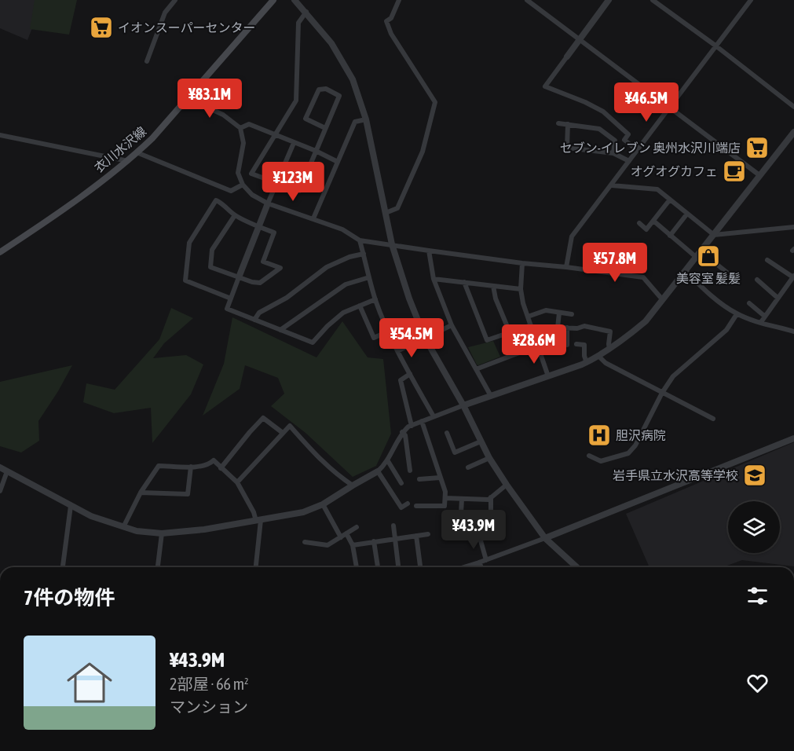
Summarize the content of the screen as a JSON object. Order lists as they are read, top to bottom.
{
  "streets": {
    "main road": ["衣川水沢線"]
  },
  "places": {
    "supermarket": ["イオンスーパーセンター", "セブン-イレブン 奥州水沢川端店"],
    "cafe": ["オグオグカフェ"],
    "shop": ["美容室 髪髪"],
    "hospital": ["胆沢病院"],
    "school or university": ["岩手県立水沢高等学校"]
  },
  "page": {
    "price": [
      "¥83.1M",
      "¥46.5M",
      "¥123M",
      "¥57.8M",
      "¥54.5M",
      "¥28.6M",
      "¥43.9M"
    ],
    "heading": "7件の物件",
    "list": [
      {
        "name": "¥43.9M",
        "note": "2部屋 · 66 m² · マンション"
      }
    ]
  }
}
